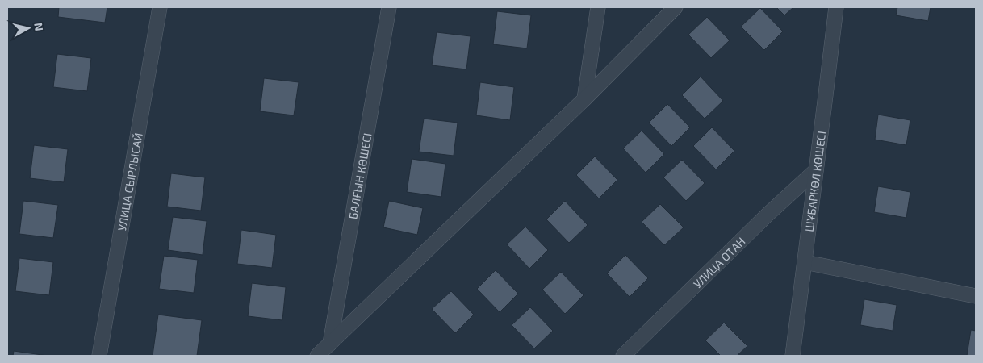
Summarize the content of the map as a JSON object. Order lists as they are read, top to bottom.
{
  "streets": {
    "street": [
      "БАЛҒЫН КӨШЕСІ",
      "УЛИЦА СЫРЛЫСАЙ",
      "ШҰБАРКӨЛ КӨШЕСІ",
      "УЛИЦА ОТАН"
    ]
  },
  "crossings": [
    ["ШҰБАРКӨЛ КӨШЕСІ", "УЛИЦА ОТАН"]
  ],
  "north": "right"
}
